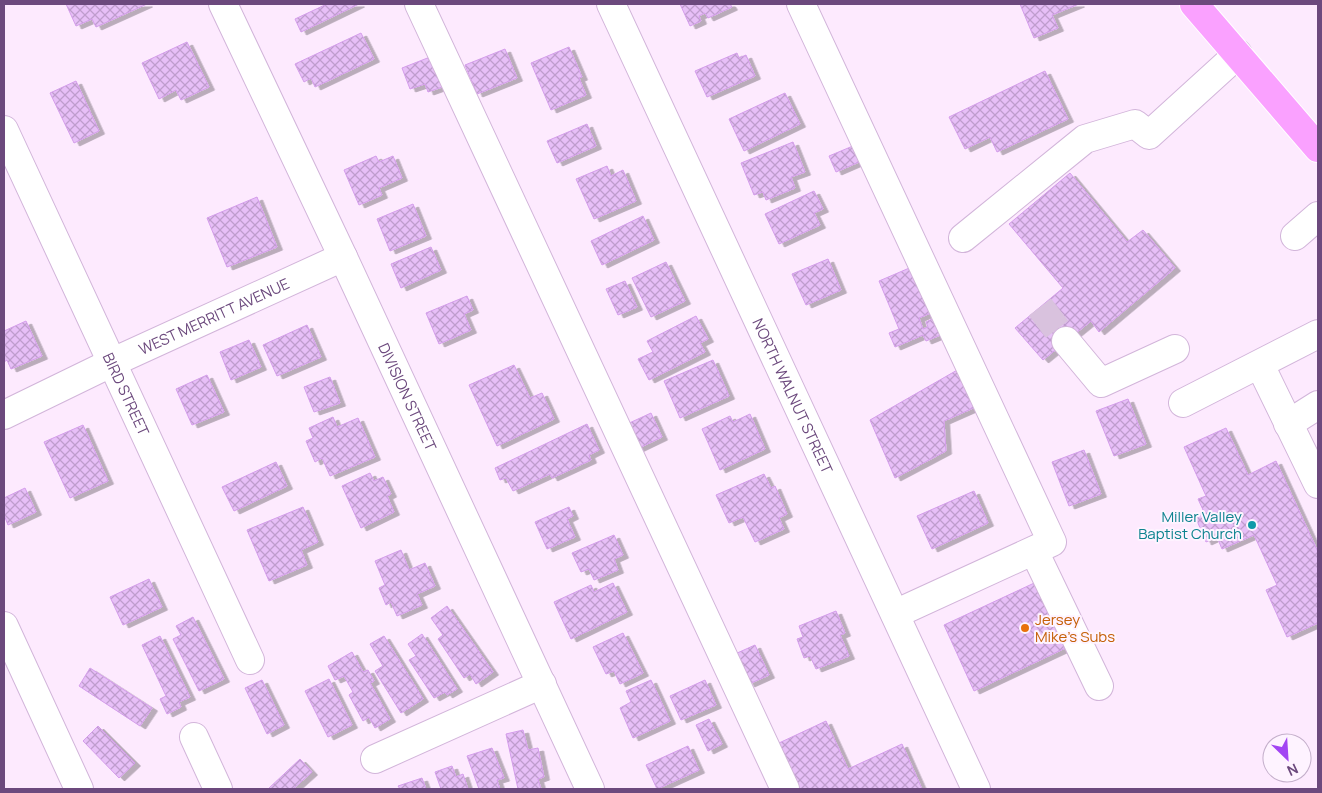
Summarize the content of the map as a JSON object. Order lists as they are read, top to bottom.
{
  "streets": {
    "street": [
      "WEST MERRITT AVENUE",
      "BIRD STREET",
      "DIVISION STREET",
      "NORTH WALNUT STREET"
    ]
  },
  "crossings": [
    ["WEST MERRITT AVENUE", "BIRD STREET"],
    ["WEST MERRITT AVENUE", "DIVISION STREET"]
  ],
  "places": ["Miller Valley Baptist Church", "Jersey Mike's Subs"],
  "north": "bottom right"
}
